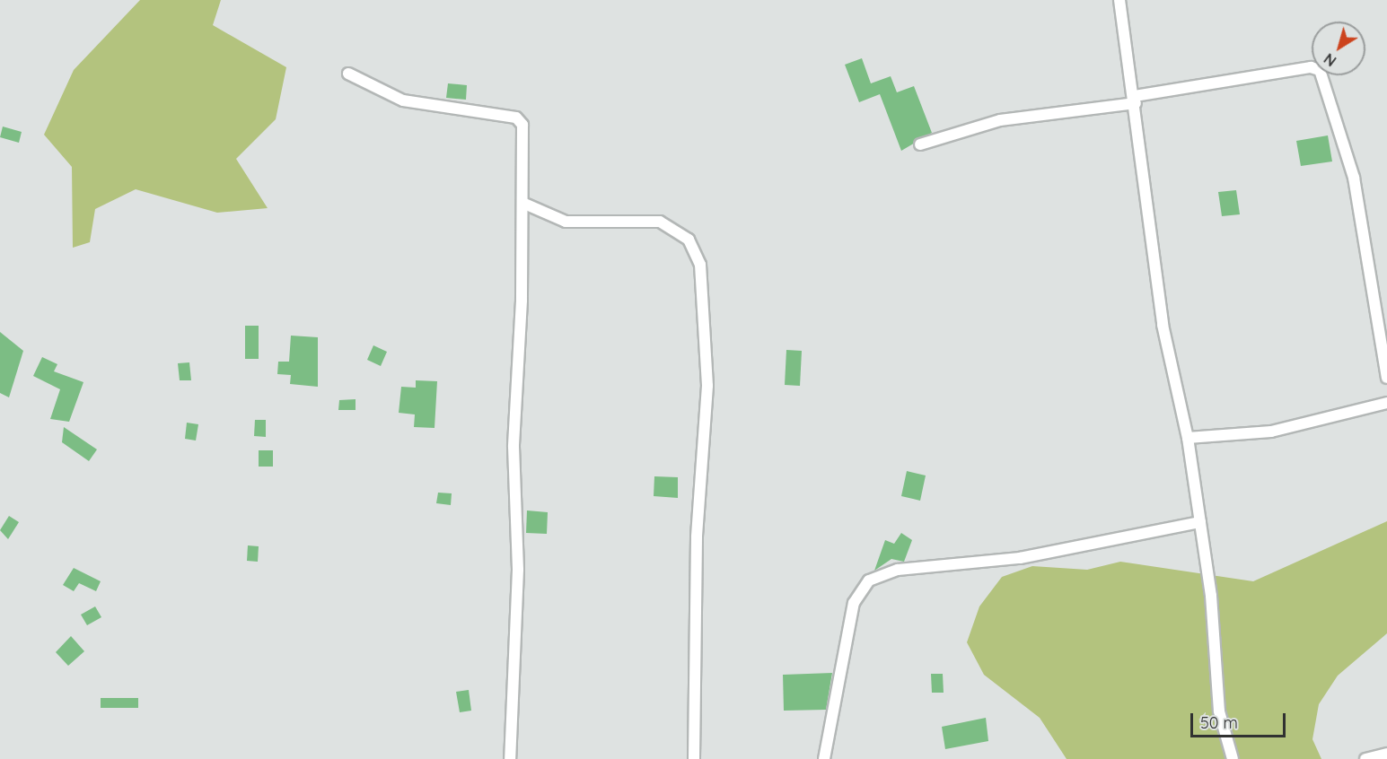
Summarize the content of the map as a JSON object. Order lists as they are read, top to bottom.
{
  "scale_bar": "50 m",
  "north": "bottom left"
}
